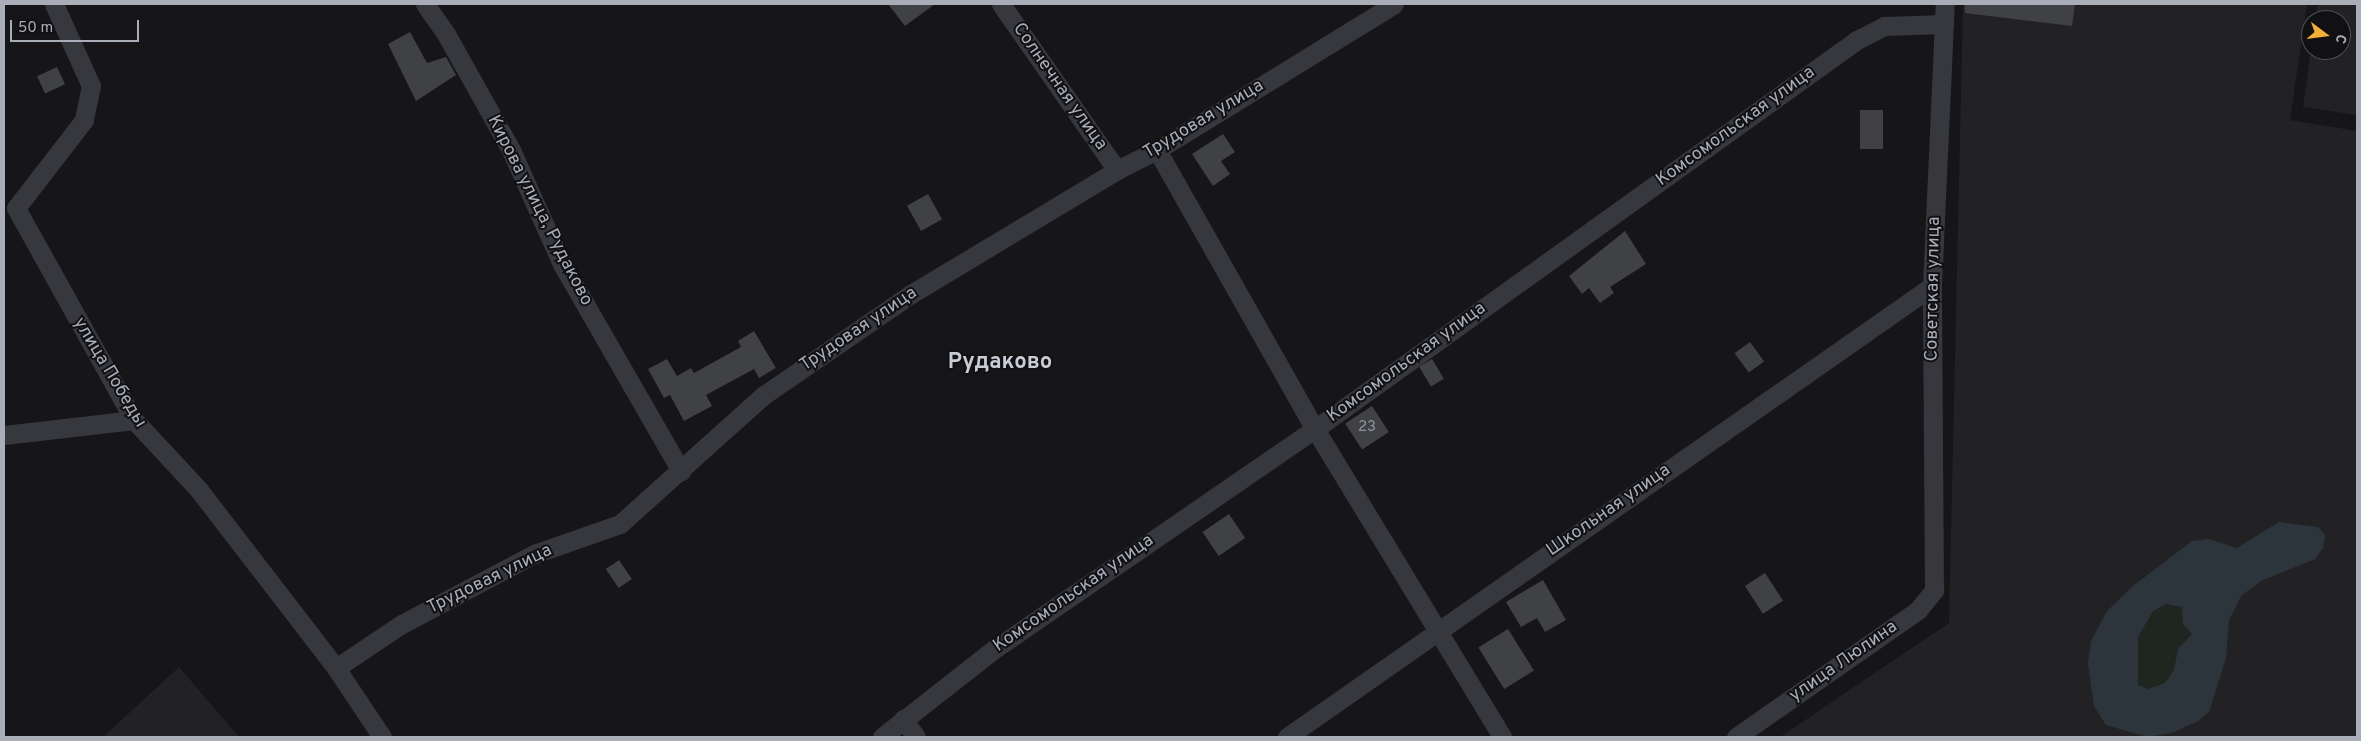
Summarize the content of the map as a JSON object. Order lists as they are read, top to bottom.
{
  "streets": {
    "street": [
      "Солнечная улица",
      "Трудовая улица",
      "Комсомольская улица",
      "Кирова улица, Рудаково",
      "Советская улица",
      "улица Победы",
      "Школьная улица",
      "улица Люлина"
    ]
  },
  "crossings": [
    ["Солнечная улица", "Трудовая улица"],
    ["Трудовая улица", "Кирова улица, Рудаково"],
    ["Трудовая улица", "улица Победы"],
    ["Комсомольская улица", "Советская улица"],
    ["Советская улица", "Школьная улица"],
    ["Советская улица", "улица Люлина"]
  ],
  "districts": ["Рудаково"],
  "house_numbers": ["23"],
  "scale_bar": "50 m",
  "north": "right"
}
